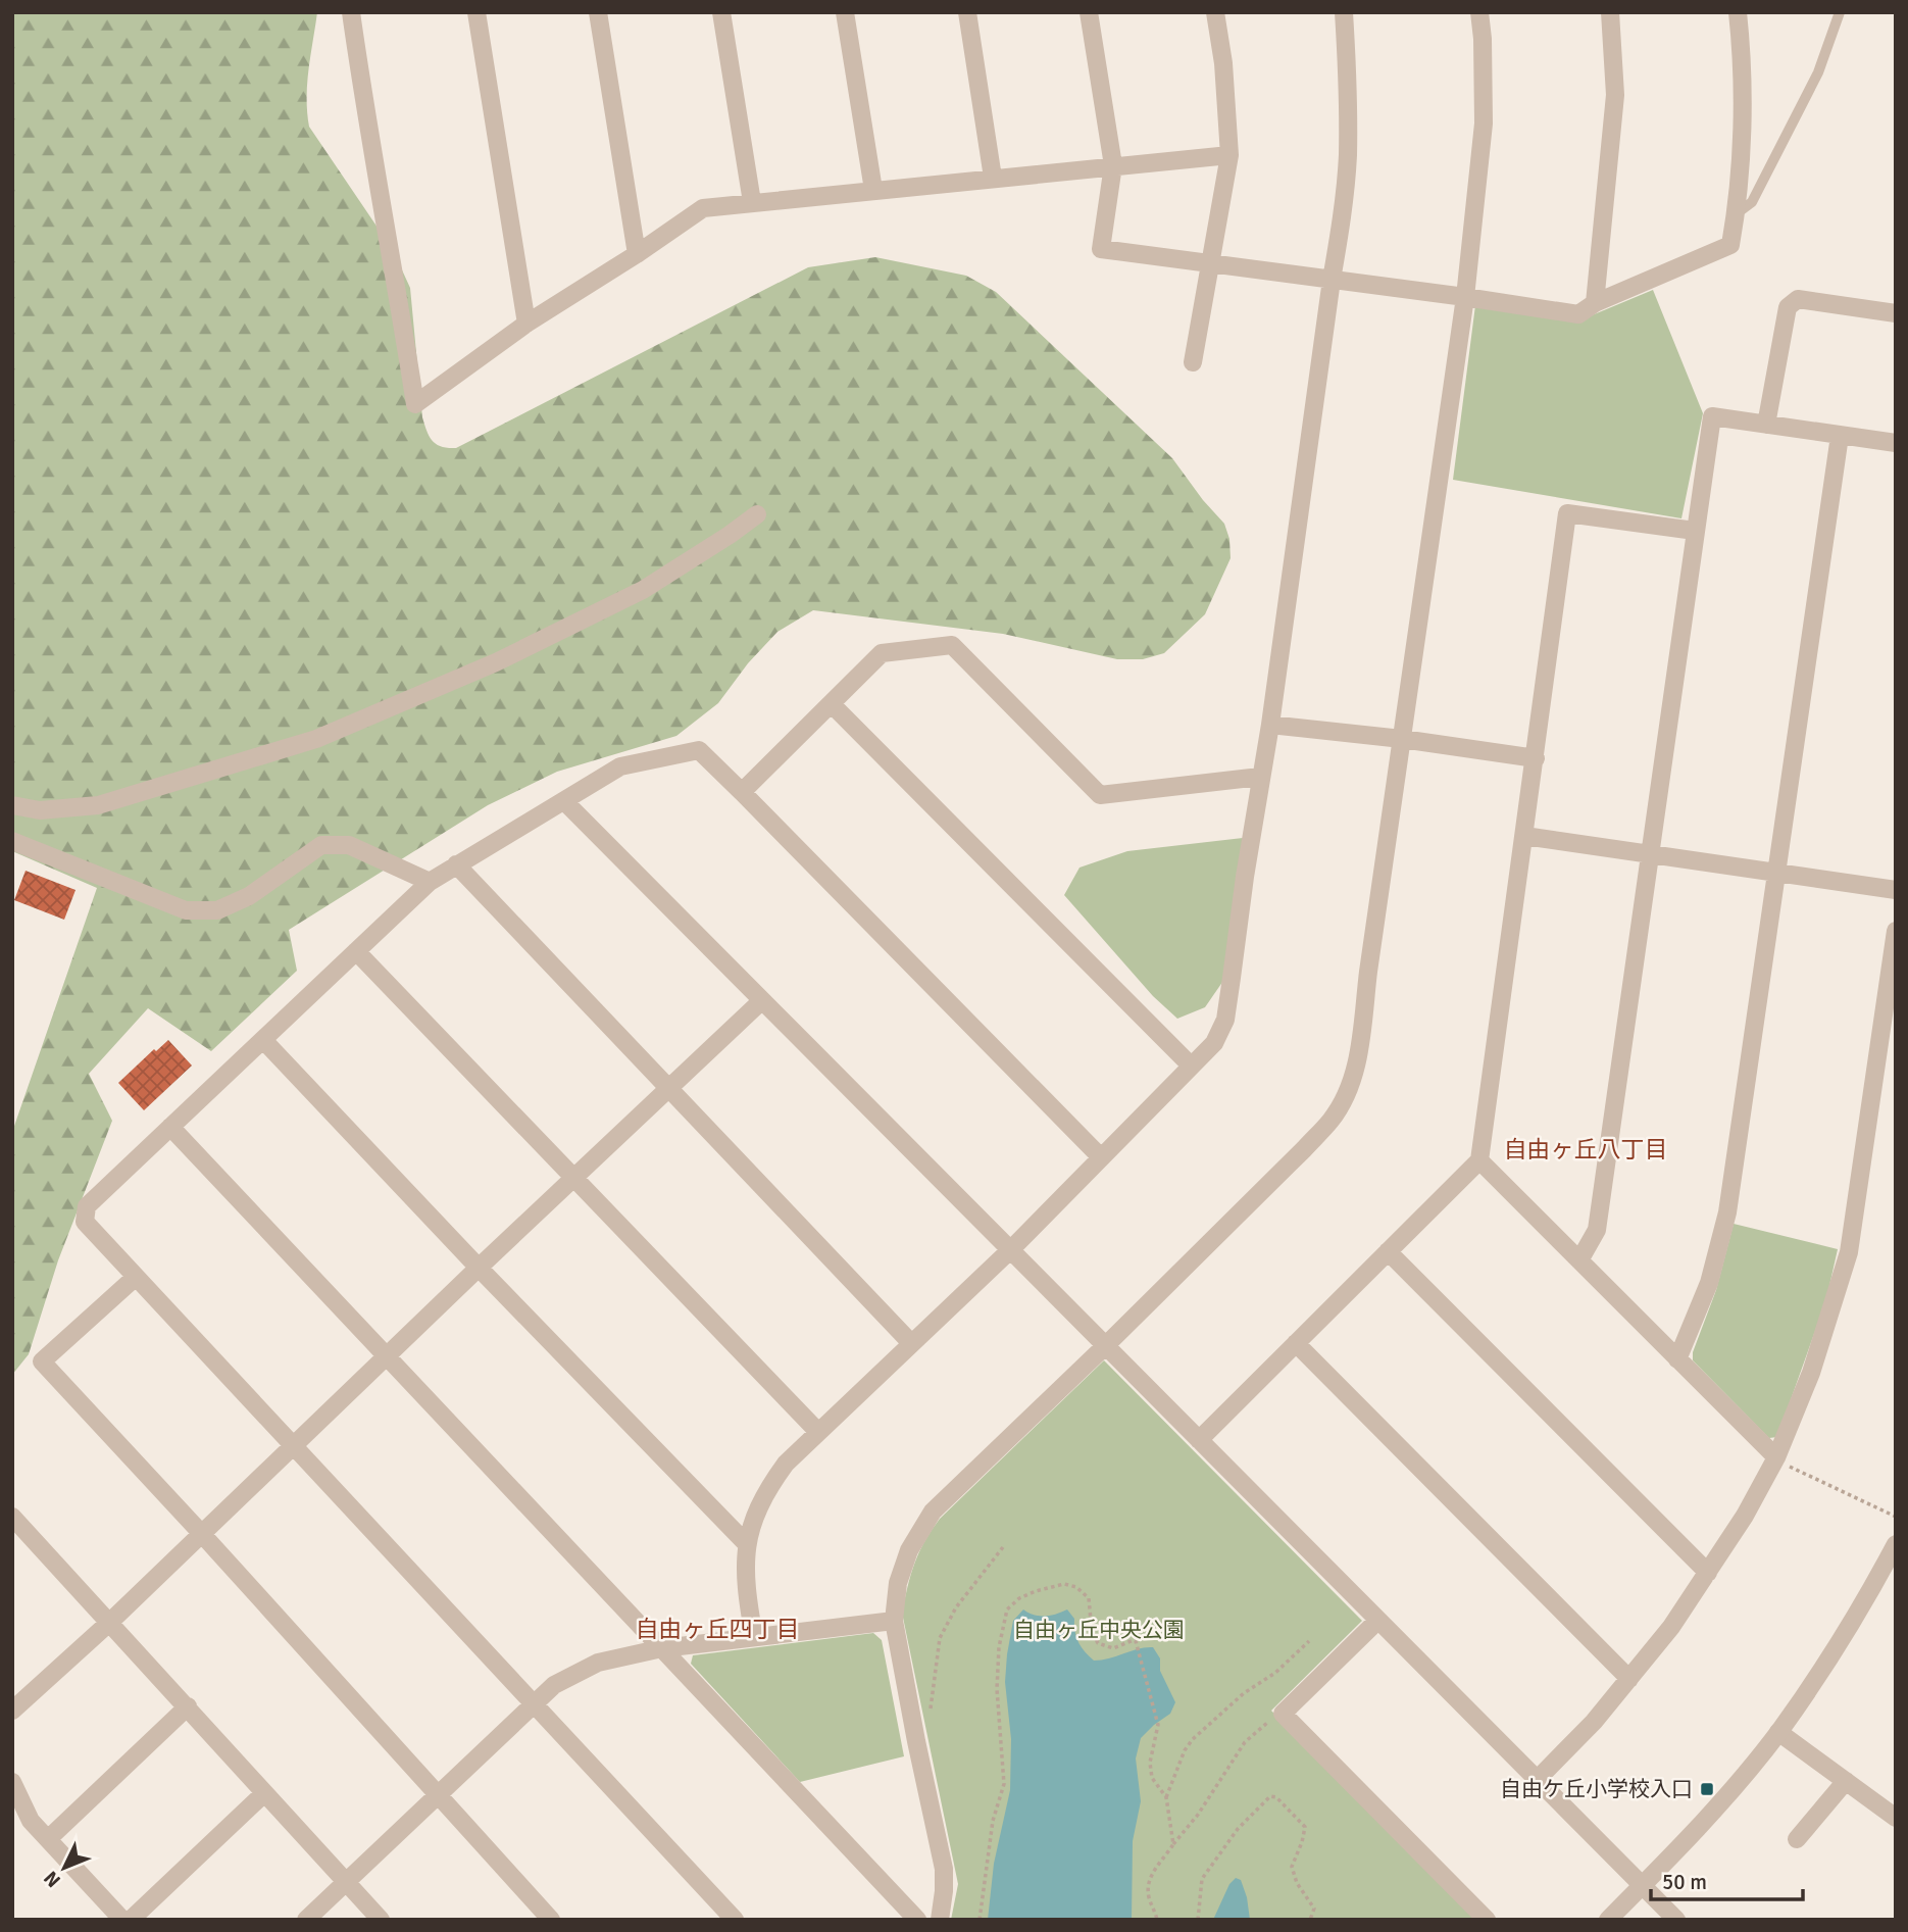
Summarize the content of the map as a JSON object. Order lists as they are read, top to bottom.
{
  "districts": ["自由ヶ丘八丁目", "自由ヶ丘四丁目"],
  "parks": ["自由ヶ丘中央公園"],
  "places": {
    "transit": ["自由ケ丘小学校入口"]
  },
  "scale_bar": "50 m",
  "north": "bottom left"
}
